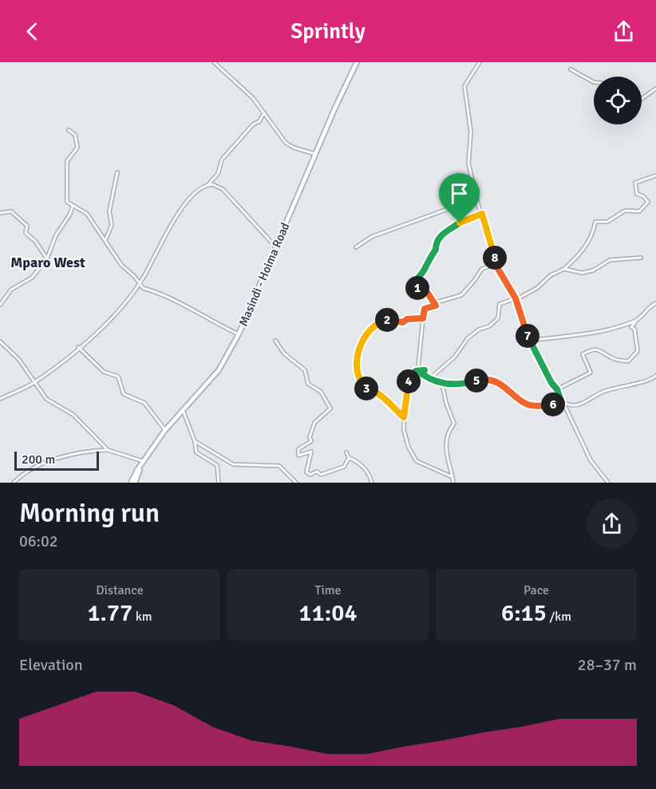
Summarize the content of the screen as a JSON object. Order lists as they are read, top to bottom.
{
  "streets": {
    "main road": ["Masindi - Hoima Road"]
  },
  "districts": ["Mparo West"],
  "scale_bar": "200 m",
  "page": {
    "header": "Sprintly",
    "pins": [
      "8",
      "1",
      "2",
      "7",
      "5",
      "4",
      "3",
      "6"
    ],
    "scale": "200 m",
    "heading": ["Morning run", "06:02"],
    "stats": [
      ["Distance", "1.77 km"],
      ["Time", "11:04"],
      ["Pace", "6:15 /km"]
    ],
    "chart": ["Elevation", "28–37 m"]
  }
}
